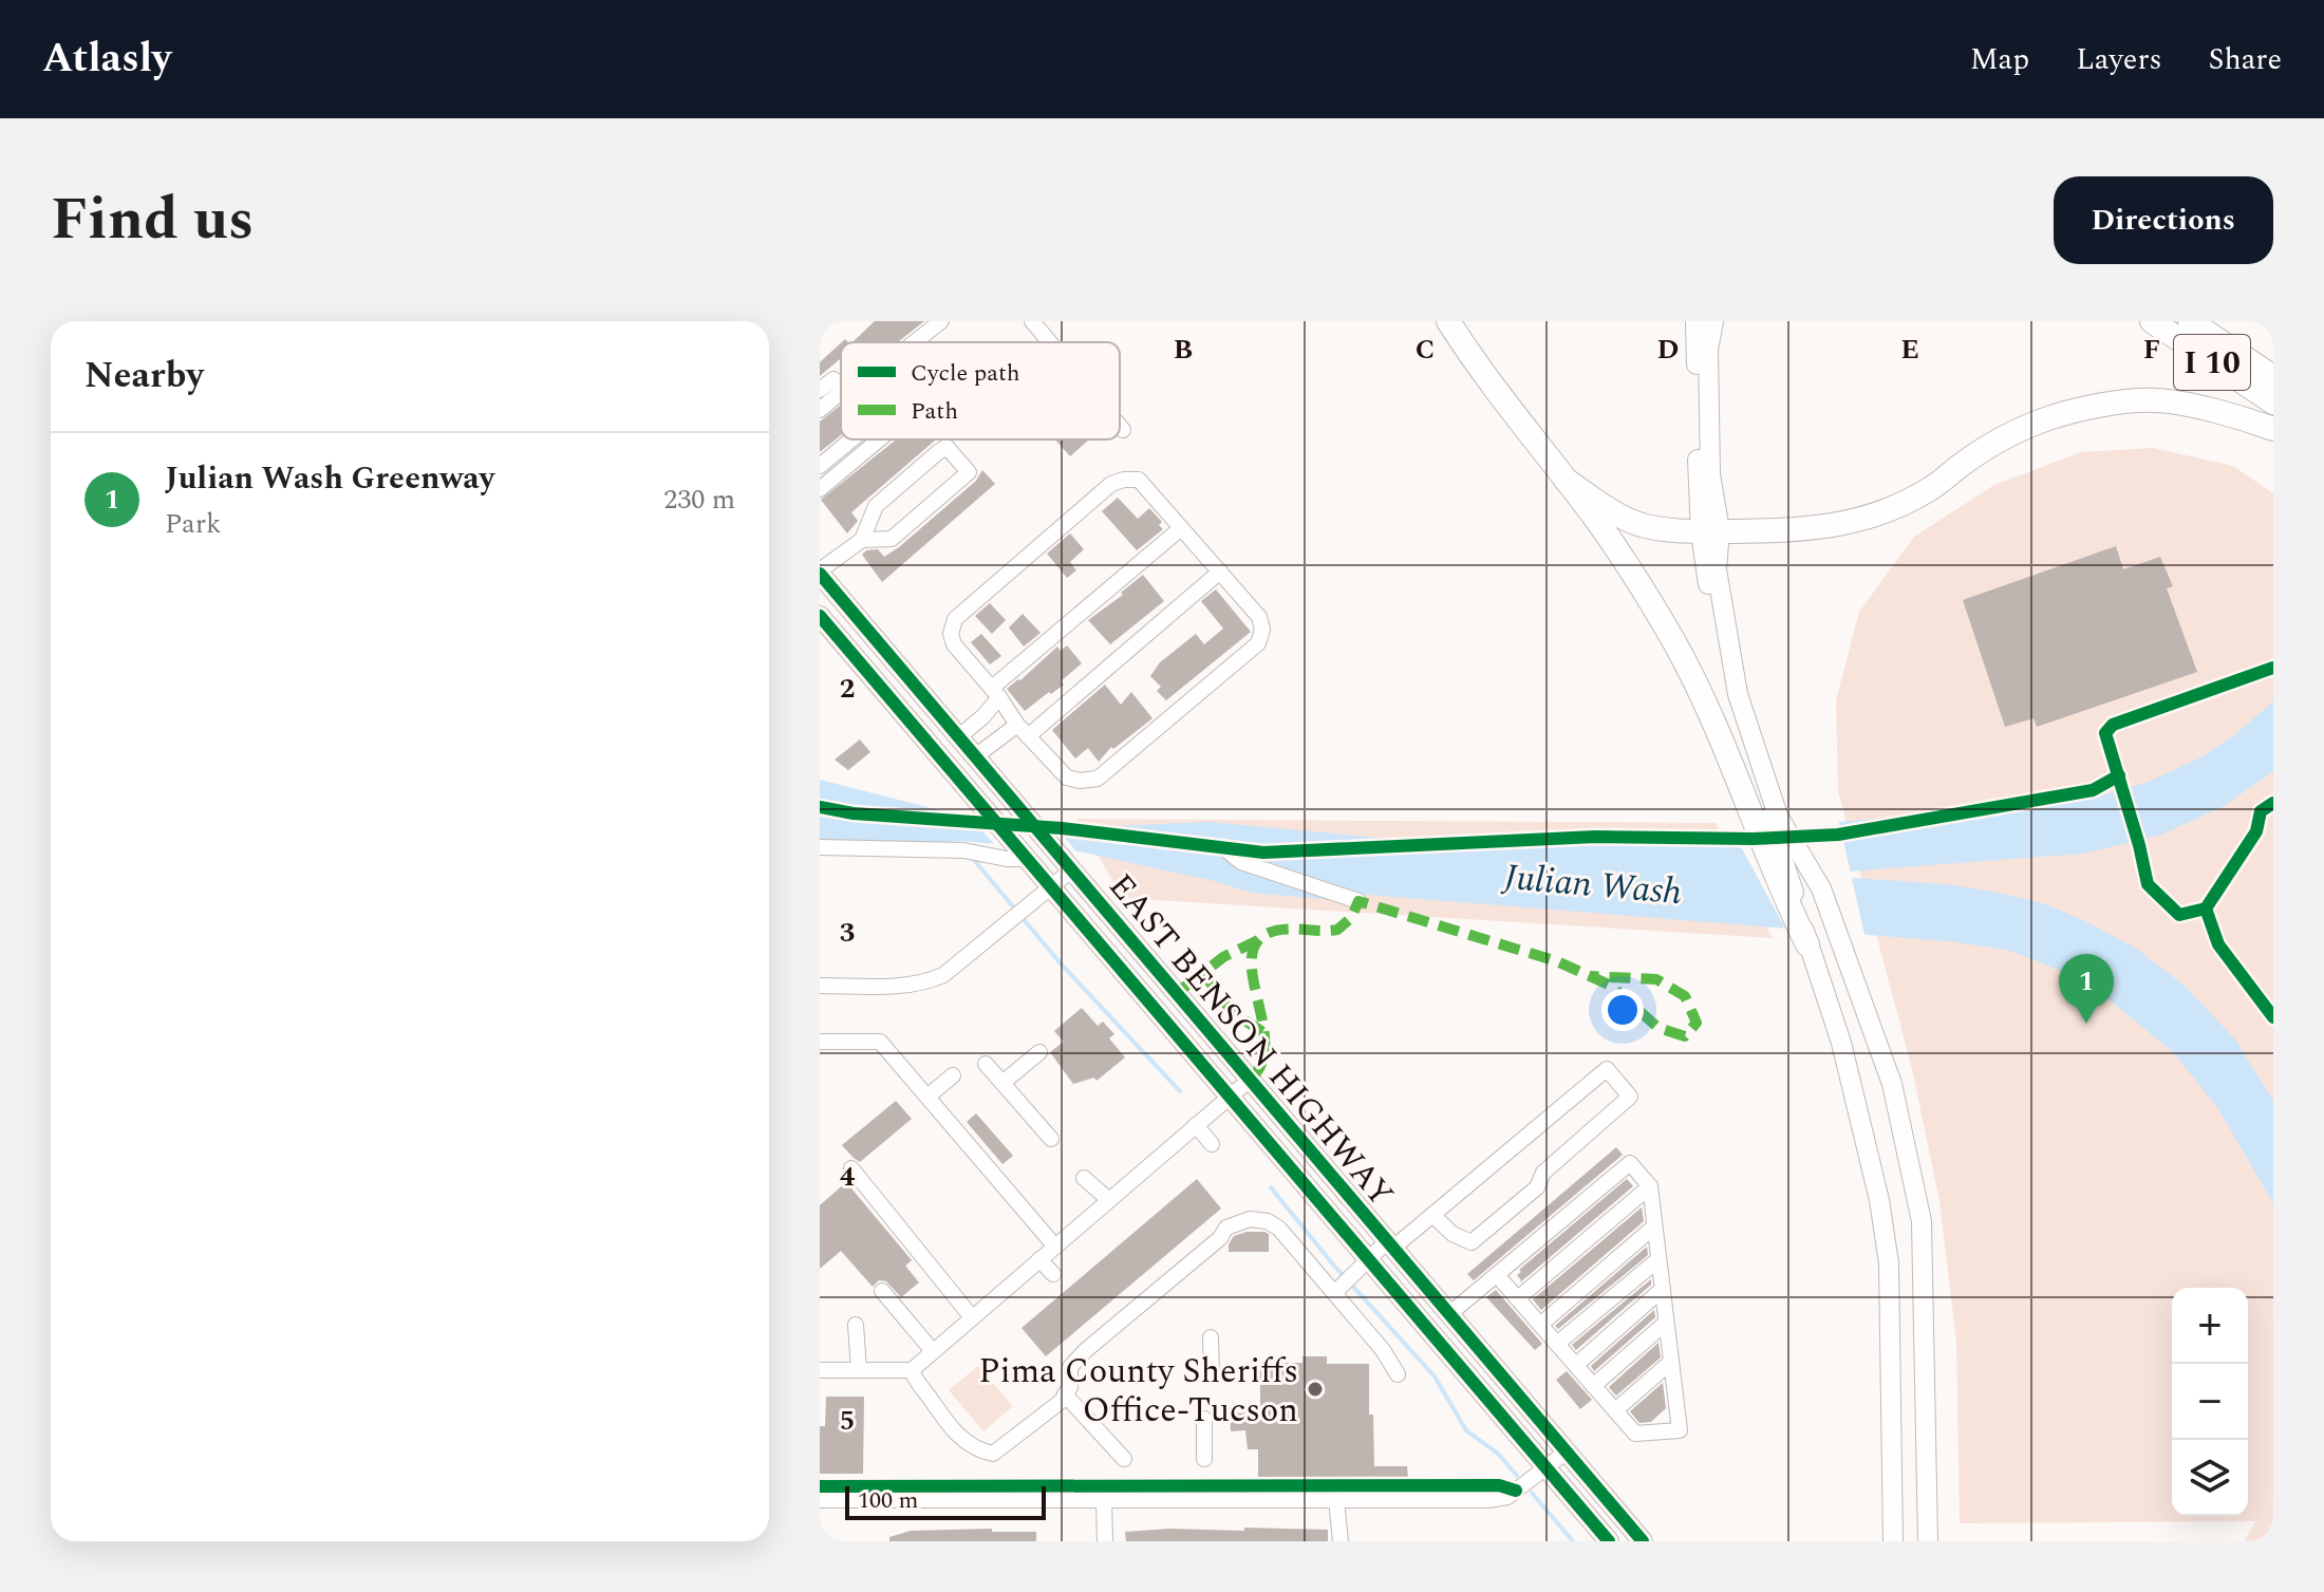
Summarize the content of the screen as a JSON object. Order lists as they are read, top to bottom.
{
  "streets": {
    "highway": ["I 10"],
    "main road": ["EAST BENSON HIGHWAY"]
  },
  "water": ["Julian Wash"],
  "places": ["Pima County Sheriffs Office-Tucson"],
  "legend": ["Cycle path", "Path"],
  "scale_bar": "100 m",
  "page": {
    "header": "Atlasly",
    "nav": ["Map", "Layers", "Share"],
    "title": "Find us",
    "buttons": "Directions",
    "heading": "Nearby",
    "list": [
      {
        "mark": "1",
        "name": "Julian Wash Greenway",
        "note": "Park",
        "value": "230 m"
      }
    ],
    "pins": "1",
    "map_buttons": ["+", "−"],
    "scale": "100 m"
  },
  "grid": {
    "columns": [
      "B",
      "C",
      "D",
      "E",
      "F"
    ],
    "rows": [
      "2",
      "3",
      "4",
      "5"
    ]
  }
}
